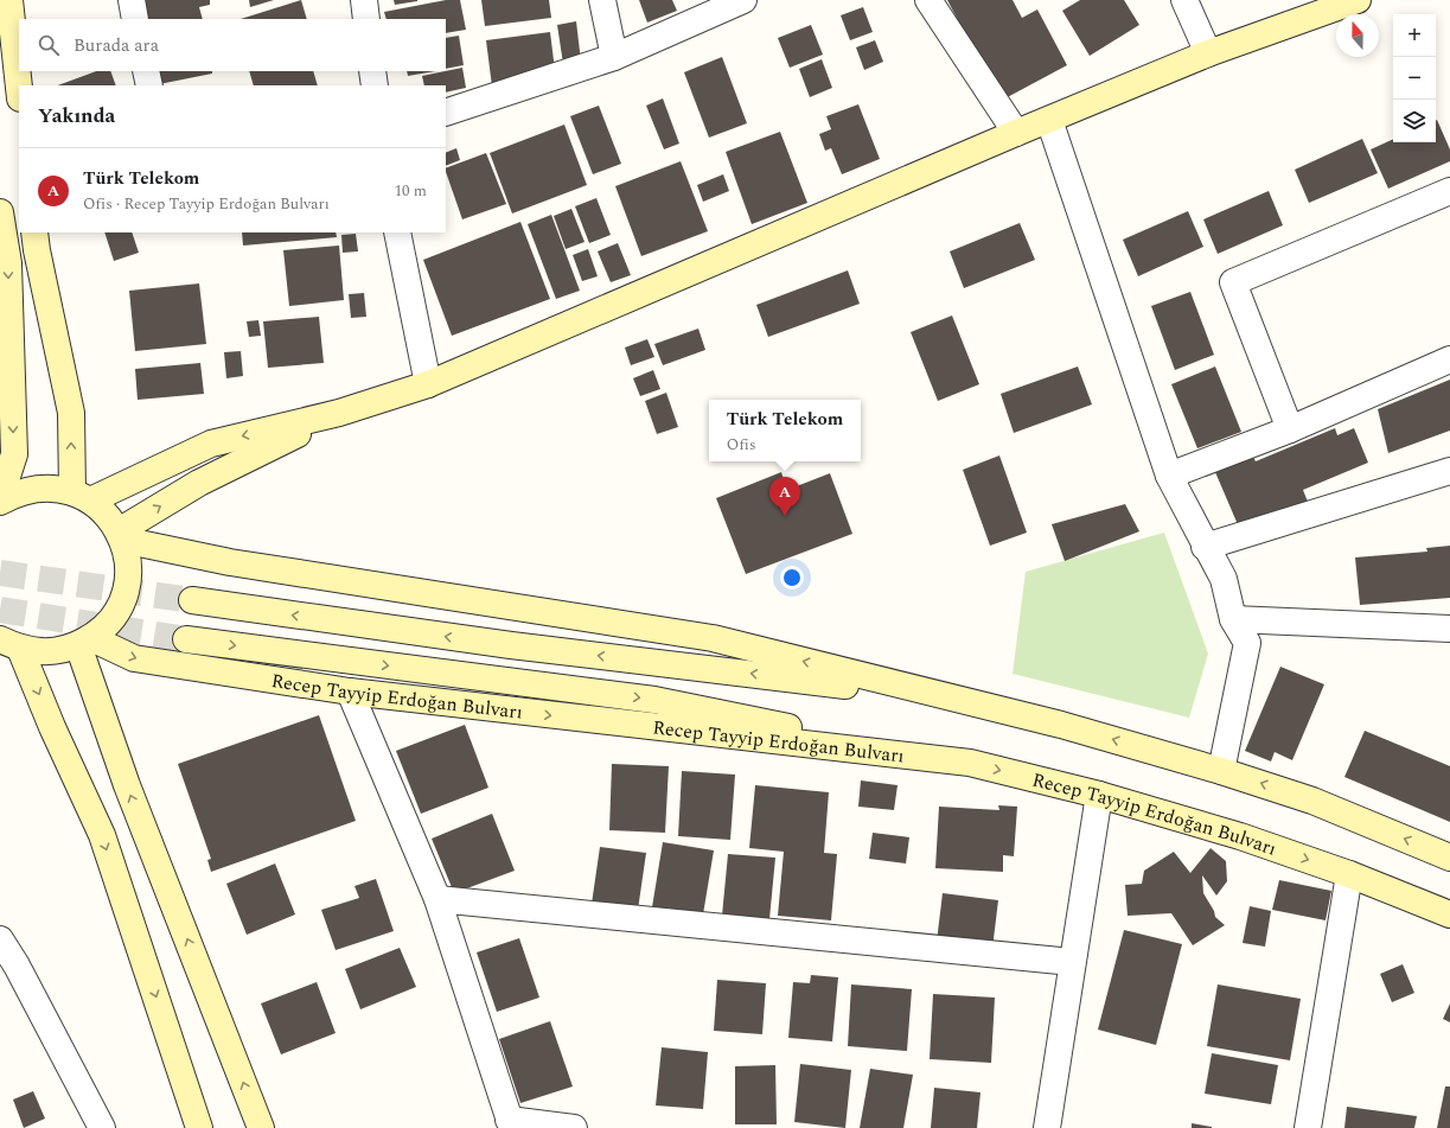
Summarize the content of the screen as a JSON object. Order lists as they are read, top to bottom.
{
  "streets": {
    "main road": ["Recep Tayyip Erdoğan Bulvarı"]
  },
  "north": "top",
  "page": {
    "map_buttons": ["+", "−"],
    "search": "Burada ara",
    "heading": "Yakında",
    "list": [
      {
        "mark": "A",
        "name": "Türk Telekom",
        "note": "Ofis · Recep Tayyip Erdoğan Bulvarı",
        "value": "10 m"
      }
    ],
    "popup": ["Türk Telekom", "Ofis"],
    "pins": "A"
  }
}
